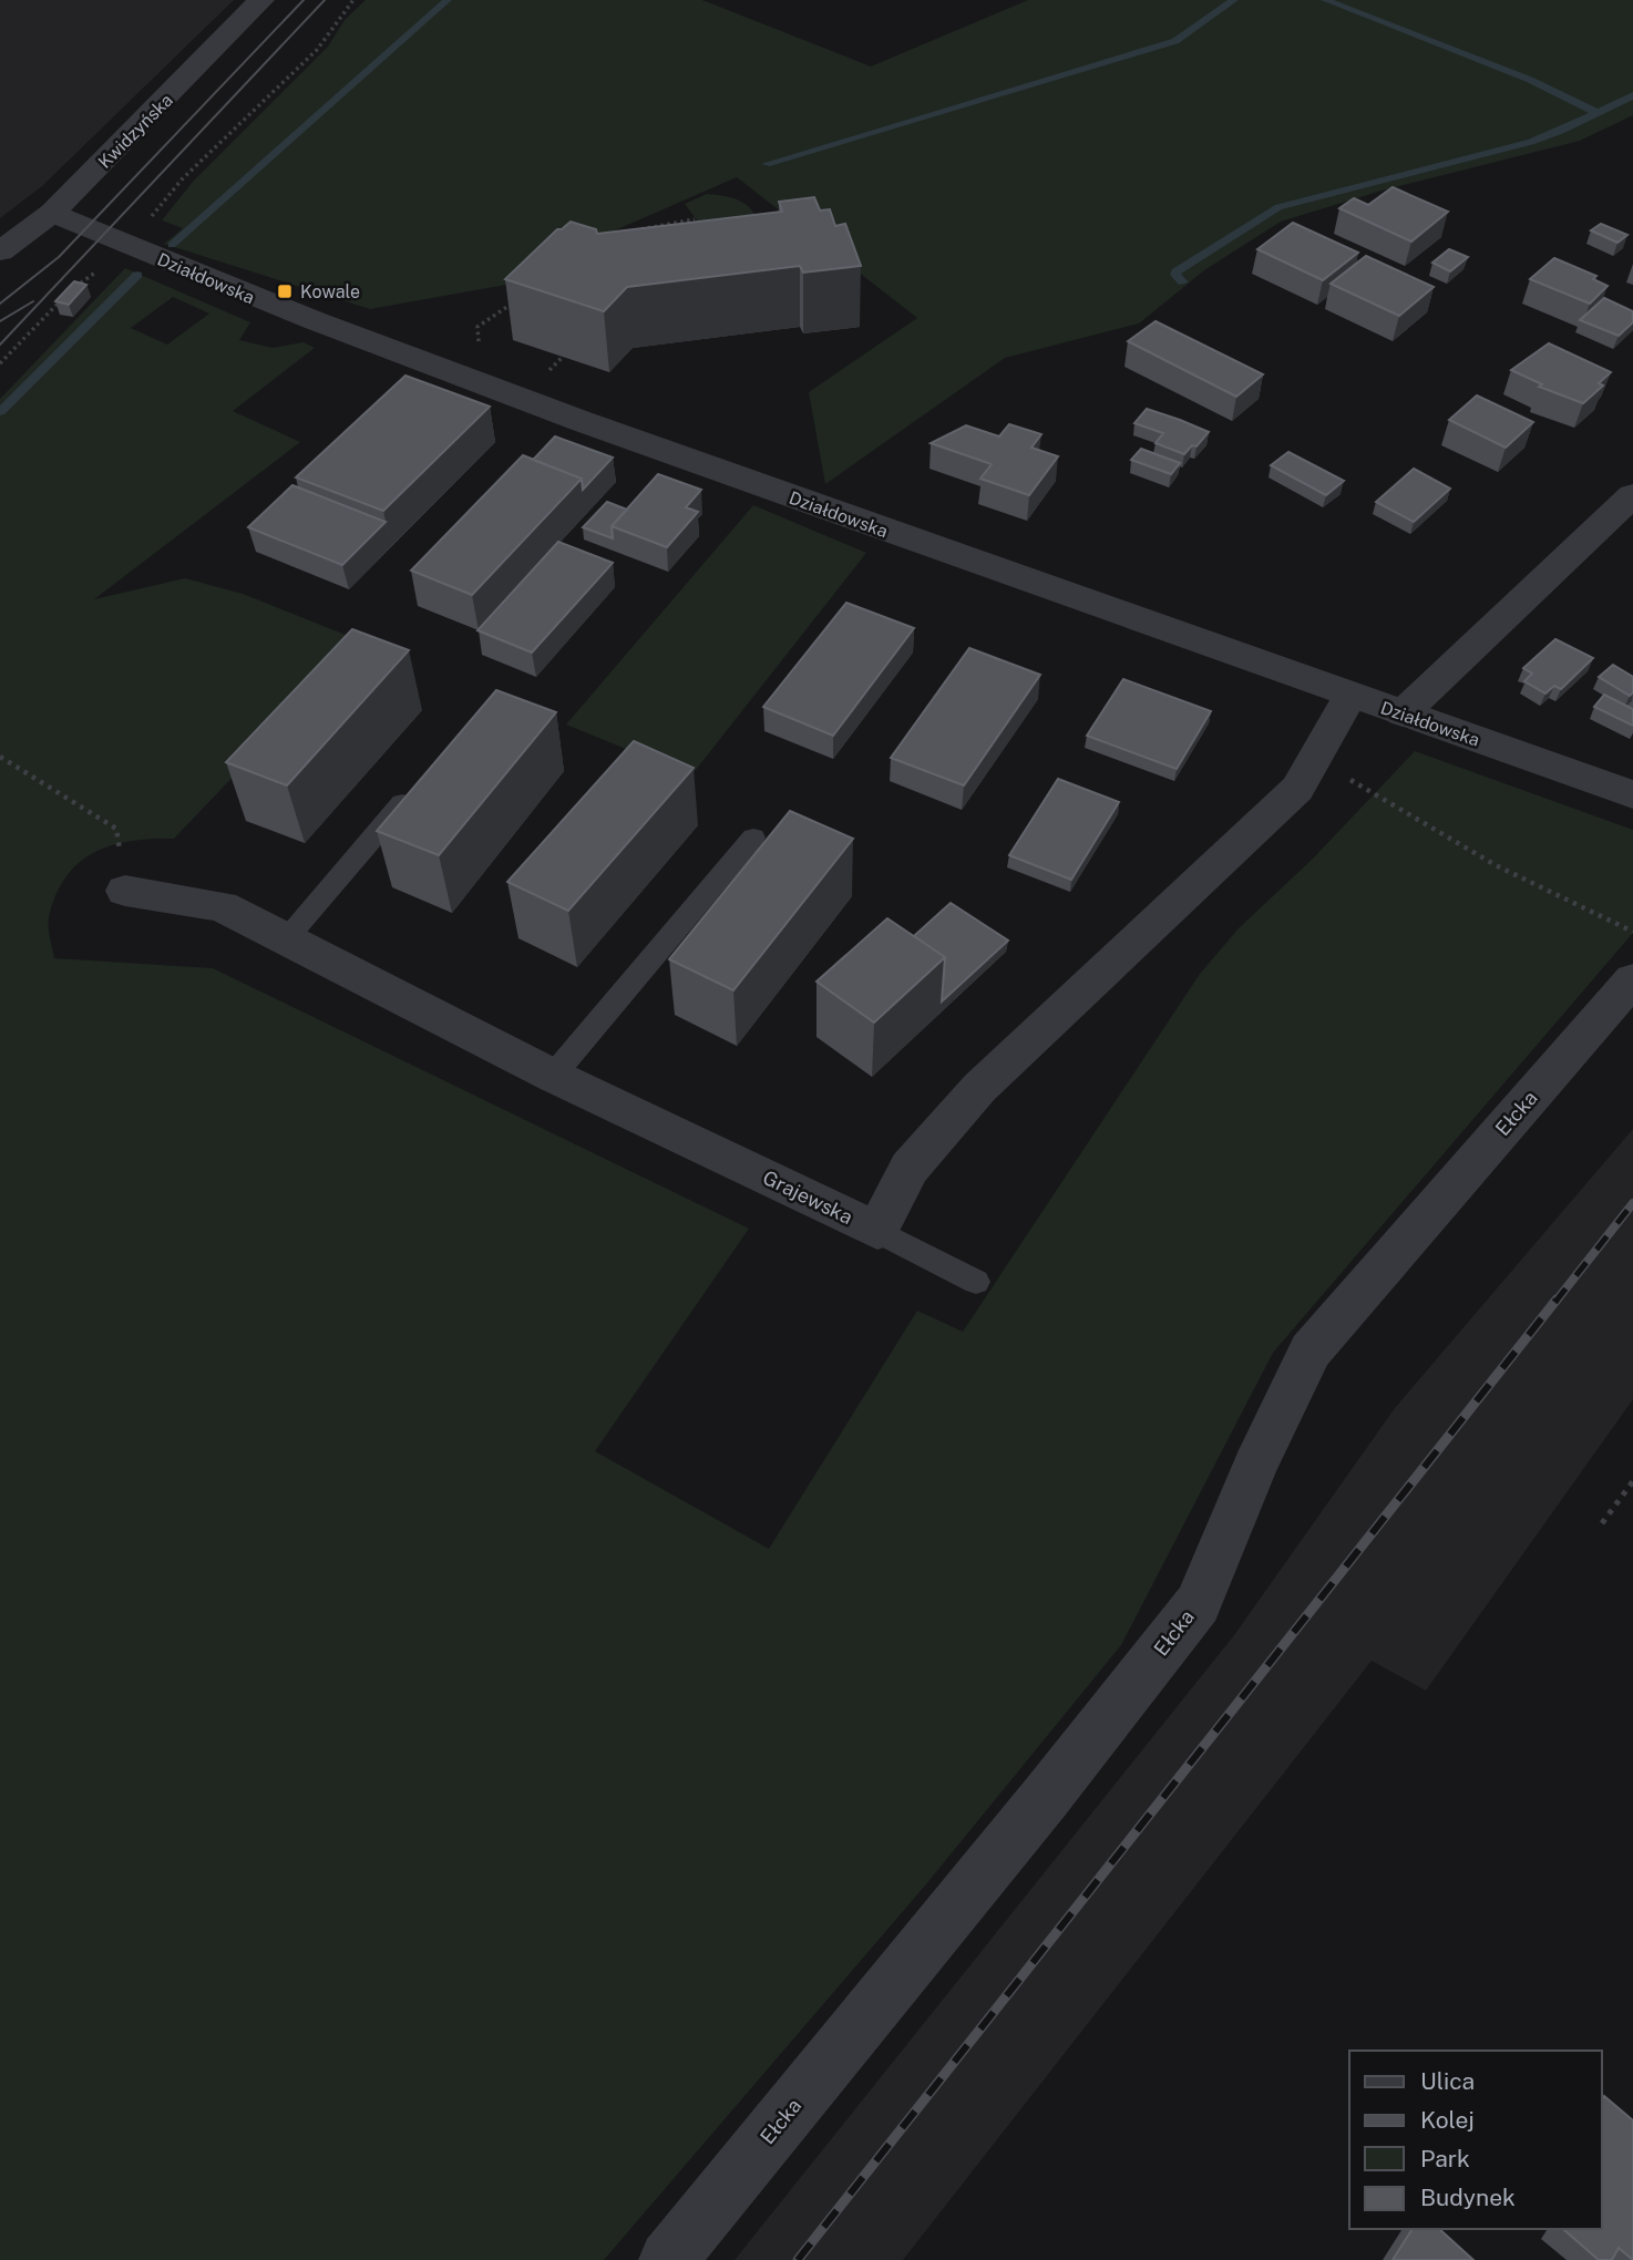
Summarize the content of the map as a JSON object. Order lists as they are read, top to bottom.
{
  "streets": {
    "street": [
      "Kwidzyńska",
      "Działdowska",
      "Ełcka",
      "Grajewska"
    ]
  },
  "crossings": [
    ["Kwidzyńska", "Działdowska"],
    ["Działdowska", "Grajewska"]
  ],
  "places": {
    "transit": ["Kowale"]
  },
  "legend": [
    "Ulica",
    "Kolej",
    "Park",
    "Budynek"
  ]
}
